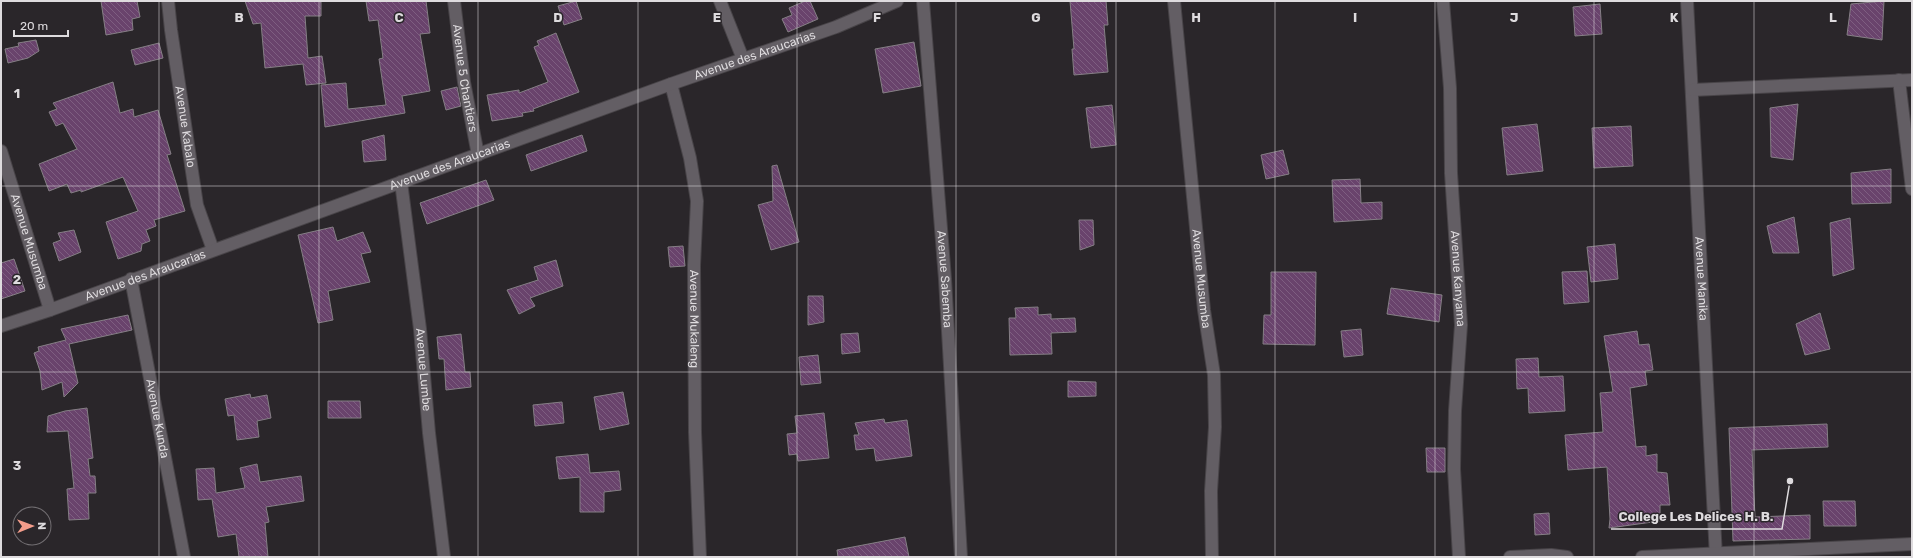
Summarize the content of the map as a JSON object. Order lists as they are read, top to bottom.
{
  "streets": {
    "street": [
      "Avenue des Araucarias",
      "Avenue 5 Chantiers",
      "Avenue Kabalo",
      "Avenue Musumba",
      "Avenue Sabemba",
      "Avenue Kanyama",
      "Avenue Manika",
      "Avenue Mukaleng",
      "Avenue Lumbe",
      "Avenue Kunda"
    ]
  },
  "crossings": [
    ["Avenue des Araucarias", "Avenue 5 Chantiers"],
    ["Avenue des Araucarias", "Avenue Kabalo"],
    ["Avenue des Araucarias", "Avenue Musumba"],
    ["Avenue des Araucarias", "Avenue Mukaleng"],
    ["Avenue des Araucarias", "Avenue Lumbe"],
    ["Avenue des Araucarias", "Avenue Kunda"]
  ],
  "places": ["College Les Delices H. B."],
  "scale_bar": "20 m",
  "north": "right",
  "grid": {
    "columns": [
      "B",
      "C",
      "D",
      "E",
      "F",
      "G",
      "H",
      "I",
      "J",
      "K",
      "L"
    ],
    "rows": ["1", "2", "3"]
  }
}
